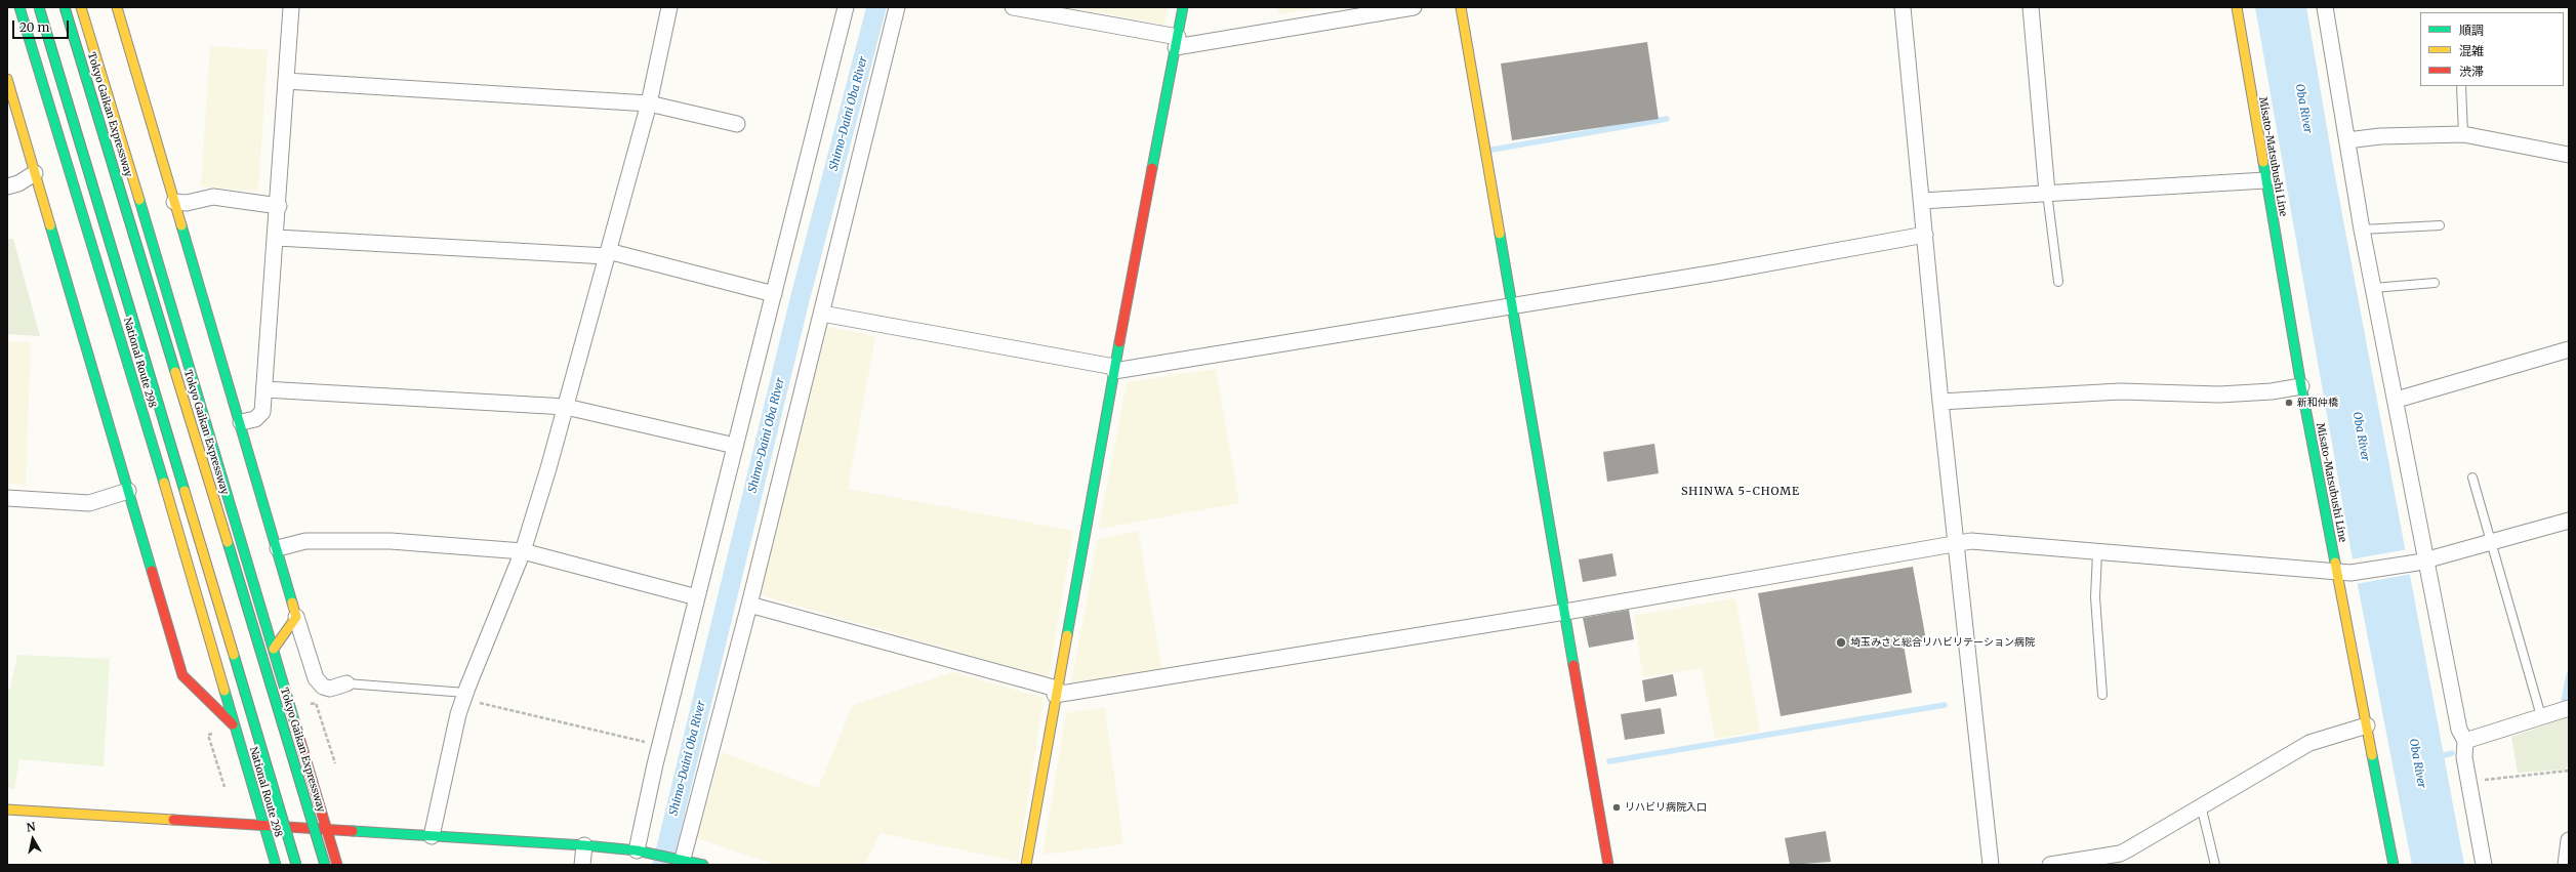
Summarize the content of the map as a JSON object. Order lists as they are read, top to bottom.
{
  "streets": {
    "main road": ["Tokyo Gaikan Expressway", "Misato-Matsubushi Line", "National Route 298"]
  },
  "districts": ["SHINWA 5-CHOME"],
  "water": ["Oba River", "Shimo-Daini Oba River"],
  "places": ["新和仲橋", "埼玉みさと総合リハビリテーション病院", "リハビリ病院入口"],
  "legend": ["順調", "混雑", "渋滞"],
  "scale_bar": "20 m",
  "north": "top"
}
